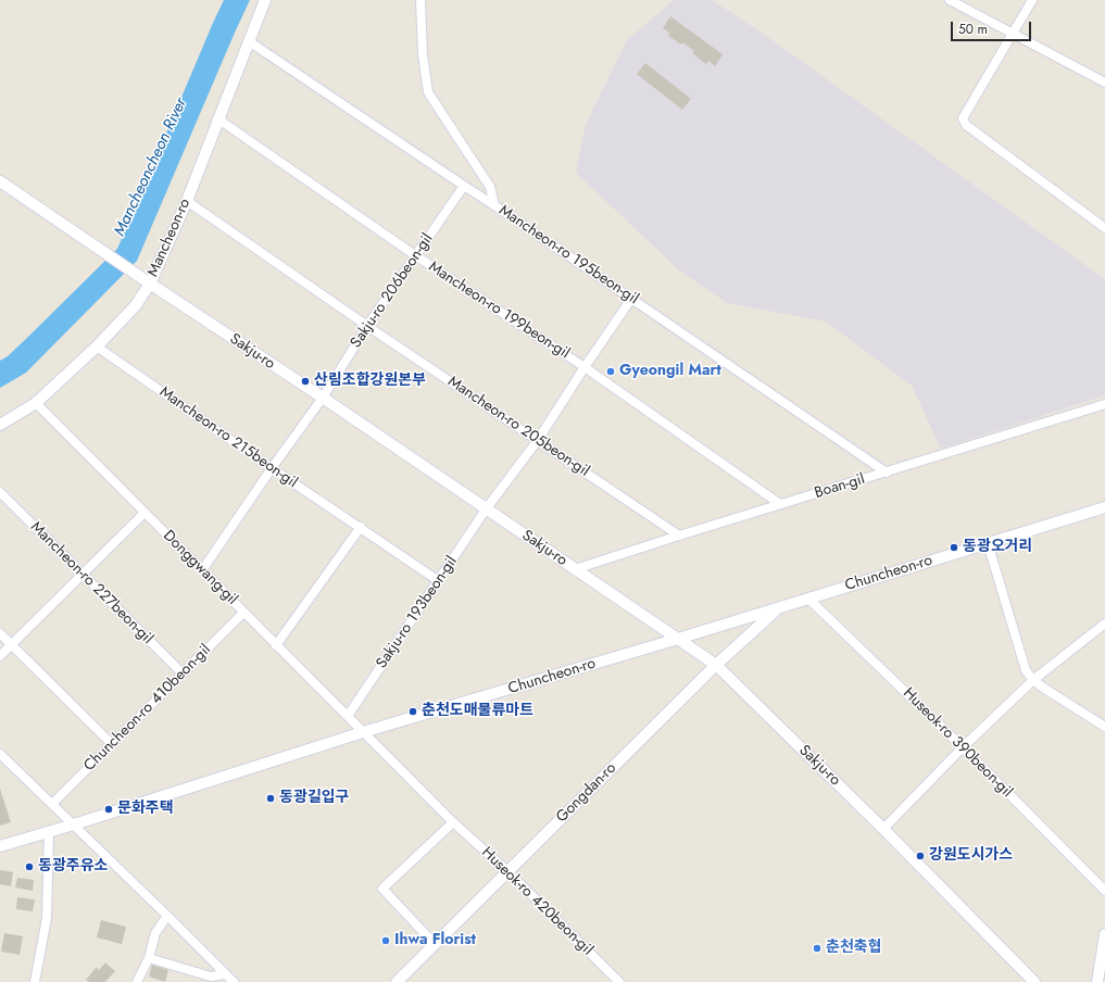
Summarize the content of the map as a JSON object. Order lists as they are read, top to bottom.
{
  "streets": {
    "street": [
      "Mancheon-ro",
      "Mancheon-ro 195beon-gil",
      "Sakju-ro 206beon-gil",
      "Mancheon-ro 199beon-gil",
      "Sakju-ro",
      "Mancheon-ro 205beon-gil",
      "Mancheon-ro 215beon-gil",
      "Boan-gil",
      "Donggwang-gil",
      "Chuncheon-ro",
      "Mancheon-ro 227beon-gil",
      "Sakju-ro 193beon-gil",
      "Chuncheon-ro 410beon-gil",
      "Huseok-ro 390beon-gil",
      "Gongdan-ro",
      "Huseok-ro 420beon-gil"
    ]
  },
  "crossings": [
    ["Mancheon-ro", "Mancheon-ro 195beon-gil"],
    ["Mancheon-ro", "Mancheon-ro 199beon-gil"],
    ["Mancheon-ro", "Sakju-ro"],
    ["Mancheon-ro", "Mancheon-ro 205beon-gil"],
    ["Mancheon-ro", "Mancheon-ro 215beon-gil"],
    ["Mancheon-ro", "Donggwang-gil"],
    ["Mancheon-ro 195beon-gil", "Sakju-ro 206beon-gil"],
    ["Mancheon-ro 195beon-gil", "Boan-gil"],
    ["Mancheon-ro 195beon-gil", "Sakju-ro 193beon-gil"],
    ["Sakju-ro 206beon-gil", "Mancheon-ro 199beon-gil"],
    ["Sakju-ro 206beon-gil", "Sakju-ro"],
    ["Sakju-ro 206beon-gil", "Mancheon-ro 205beon-gil"],
    ["Sakju-ro 206beon-gil", "Mancheon-ro 215beon-gil"],
    ["Sakju-ro 206beon-gil", "Donggwang-gil"],
    ["Mancheon-ro 199beon-gil", "Boan-gil"],
    ["Mancheon-ro 199beon-gil", "Sakju-ro 193beon-gil"],
    ["Sakju-ro", "Boan-gil"],
    ["Sakju-ro", "Chuncheon-ro"],
    ["Sakju-ro", "Sakju-ro 193beon-gil"],
    ["Sakju-ro", "Gongdan-ro"],
    ["Mancheon-ro 205beon-gil", "Boan-gil"],
    ["Mancheon-ro 205beon-gil", "Sakju-ro 193beon-gil"],
    ["Mancheon-ro 215beon-gil", "Sakju-ro 193beon-gil"],
    ["Donggwang-gil", "Chuncheon-ro"],
    ["Donggwang-gil", "Sakju-ro 193beon-gil"],
    ["Donggwang-gil", "Chuncheon-ro 410beon-gil"],
    ["Donggwang-gil", "Huseok-ro 420beon-gil"],
    ["Chuncheon-ro", "Huseok-ro 390beon-gil"],
    ["Chuncheon-ro", "Gongdan-ro"],
    ["Chuncheon-ro", "Huseok-ro 420beon-gil"],
    ["Mancheon-ro 227beon-gil", "Chuncheon-ro 410beon-gil"],
    ["Gongdan-ro", "Huseok-ro 420beon-gil"]
  ],
  "water": ["Mancheoncheon River"],
  "places": [
    "Gyeongil Mart",
    "산림조합강원본부",
    "동광오거리",
    "춘천도매물류마트",
    "동광길입구",
    "문화주택",
    "강원도시가스",
    "동광주유소",
    "Ihwa Florist",
    "춘천축협"
  ],
  "scale_bar": "50 m"
}
